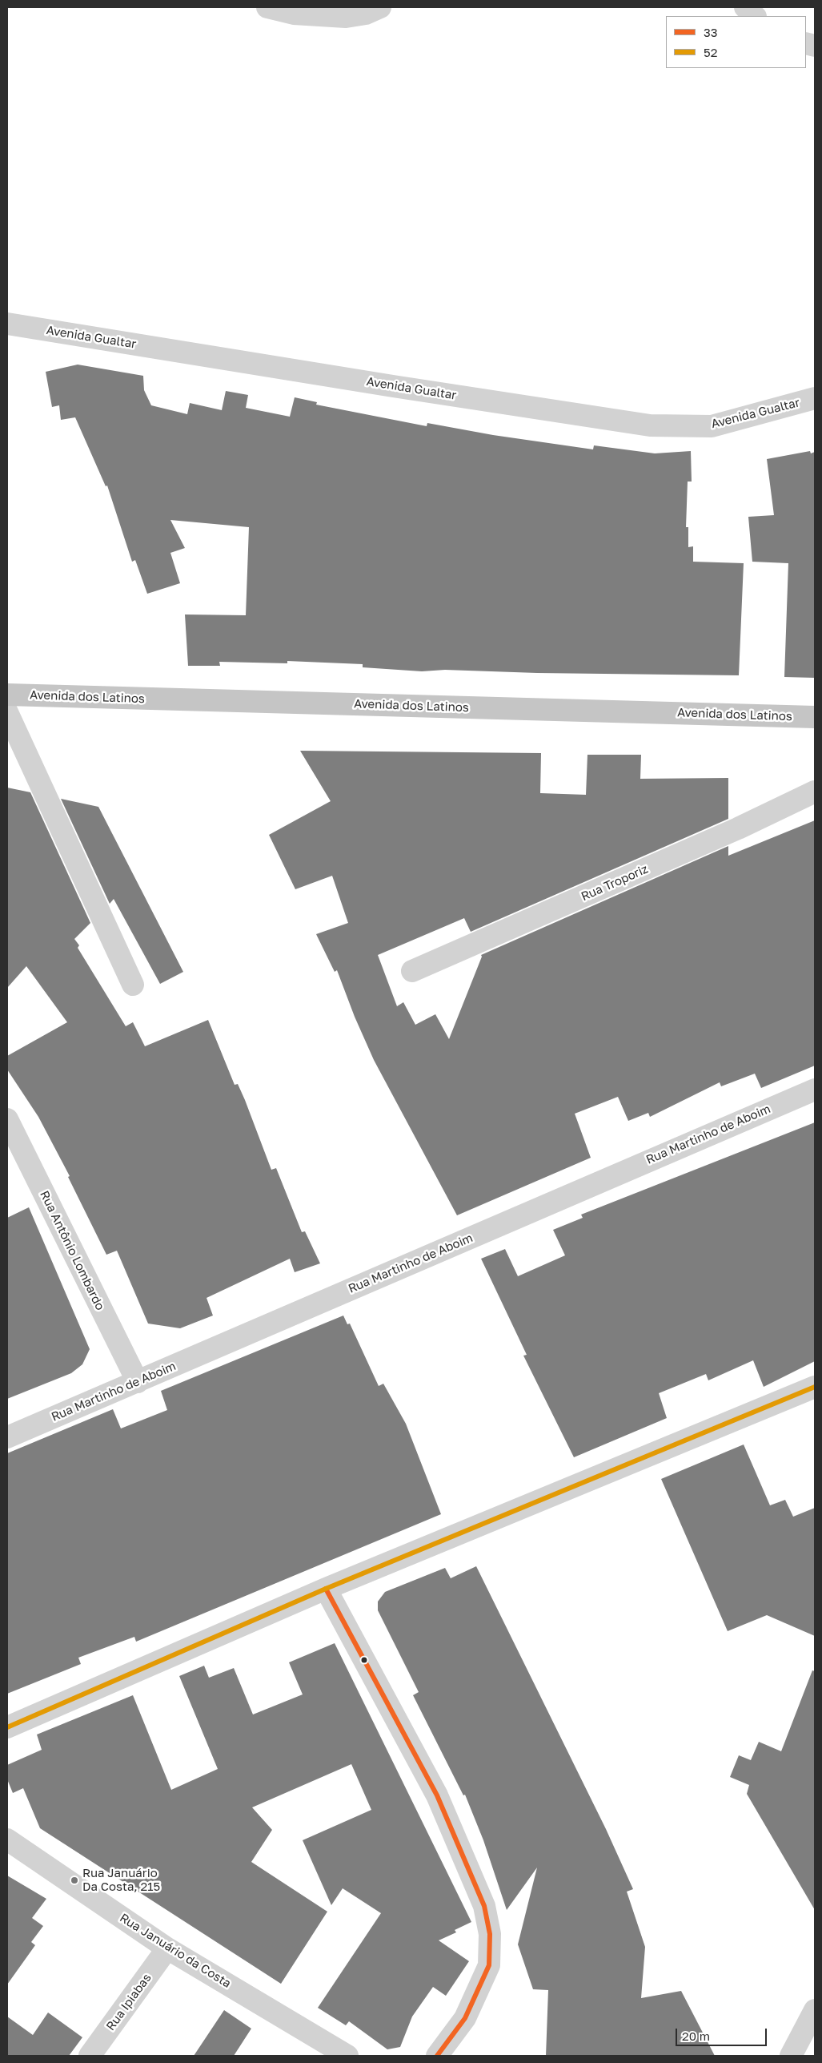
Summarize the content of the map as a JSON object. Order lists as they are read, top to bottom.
{
  "streets": {
    "main road": ["Avenida dos Latinos"],
    "street": [
      "Avenida Gualtar",
      "Rua Troporiz",
      "Rua Martinho de Aboim",
      "Rua Antônio Lombardo",
      "Rua Januário da Costa",
      "Rua Ipiabas"
    ]
  },
  "crossings": [
    ["Rua Martinho de Aboim", "Rua Antônio Lombardo"],
    ["Rua Januário da Costa", "Rua Ipiabas"]
  ],
  "places": ["Rua Januário Da Costa, 215"],
  "lines": ["transit line 52", "transit line 33"],
  "legend": ["33", "52"],
  "scale_bar": "20 m"
}
